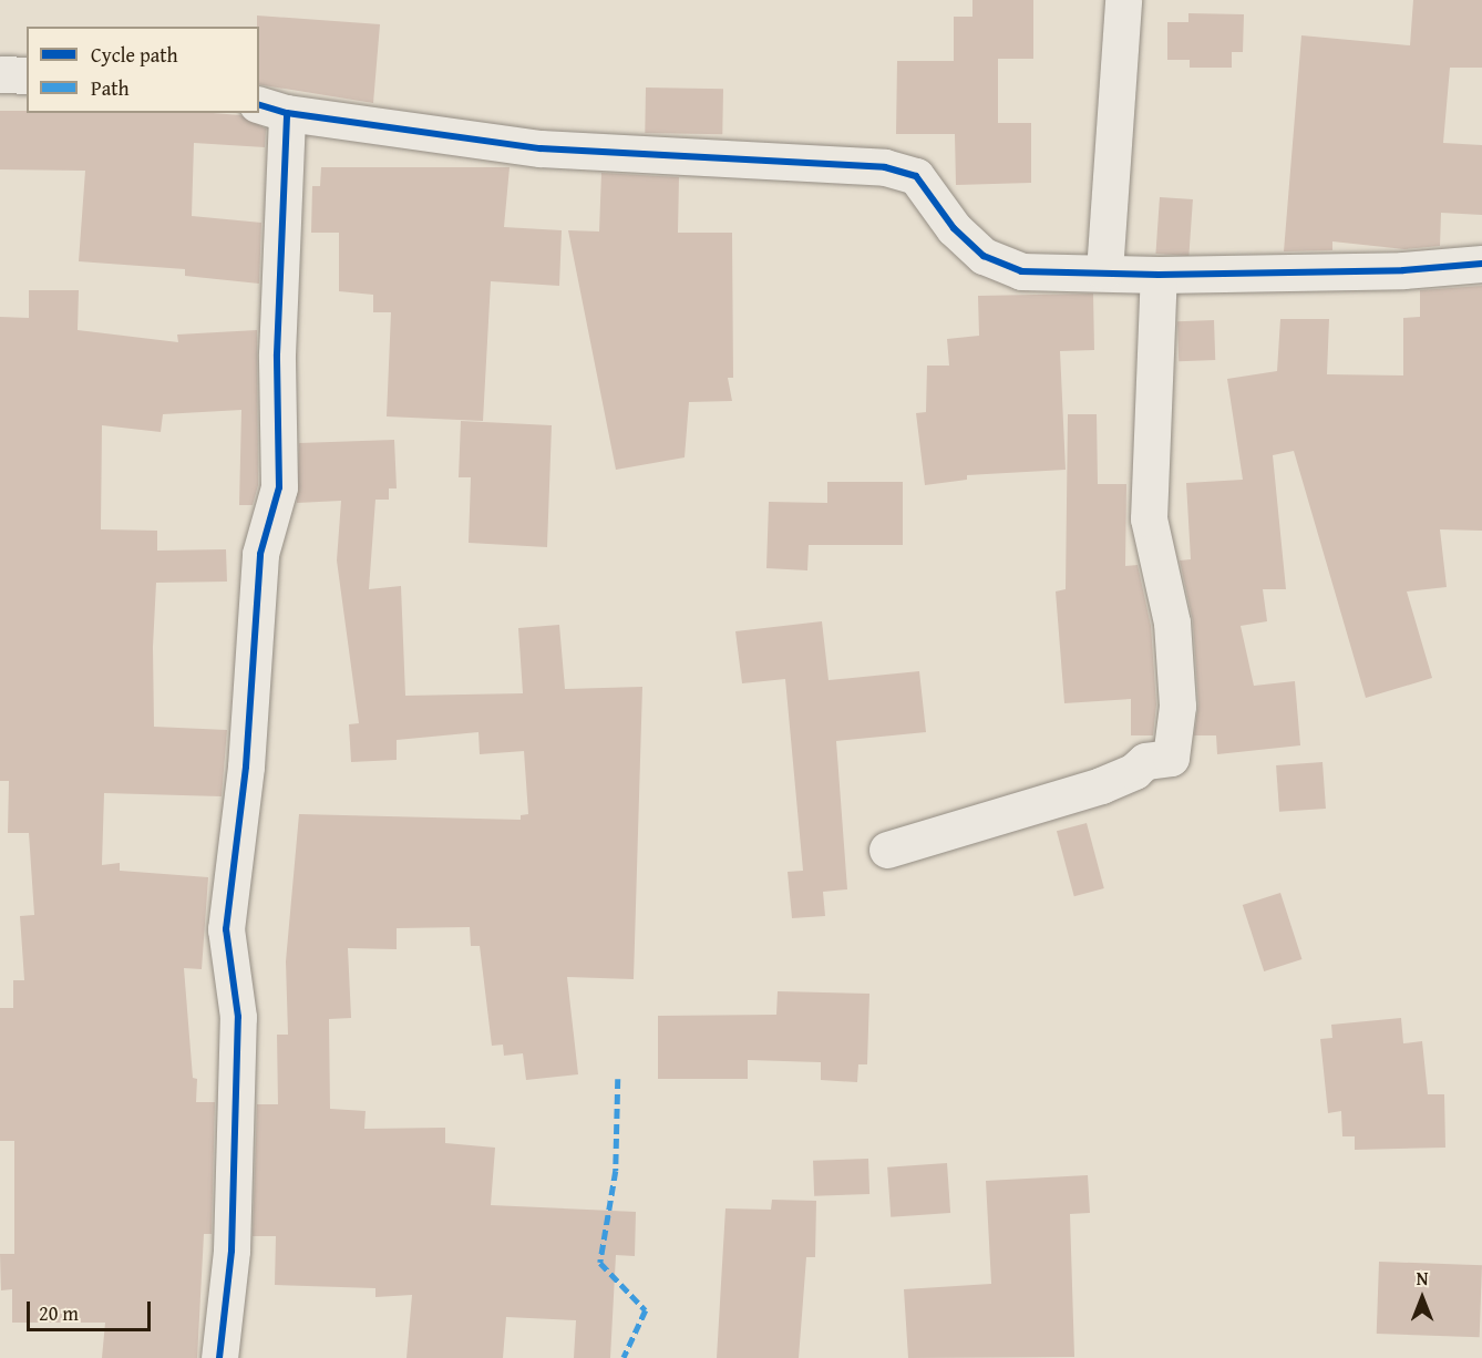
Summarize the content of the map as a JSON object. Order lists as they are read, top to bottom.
{
  "legend": ["Cycle path", "Path"],
  "scale_bar": "20 m",
  "north": "top"
}
